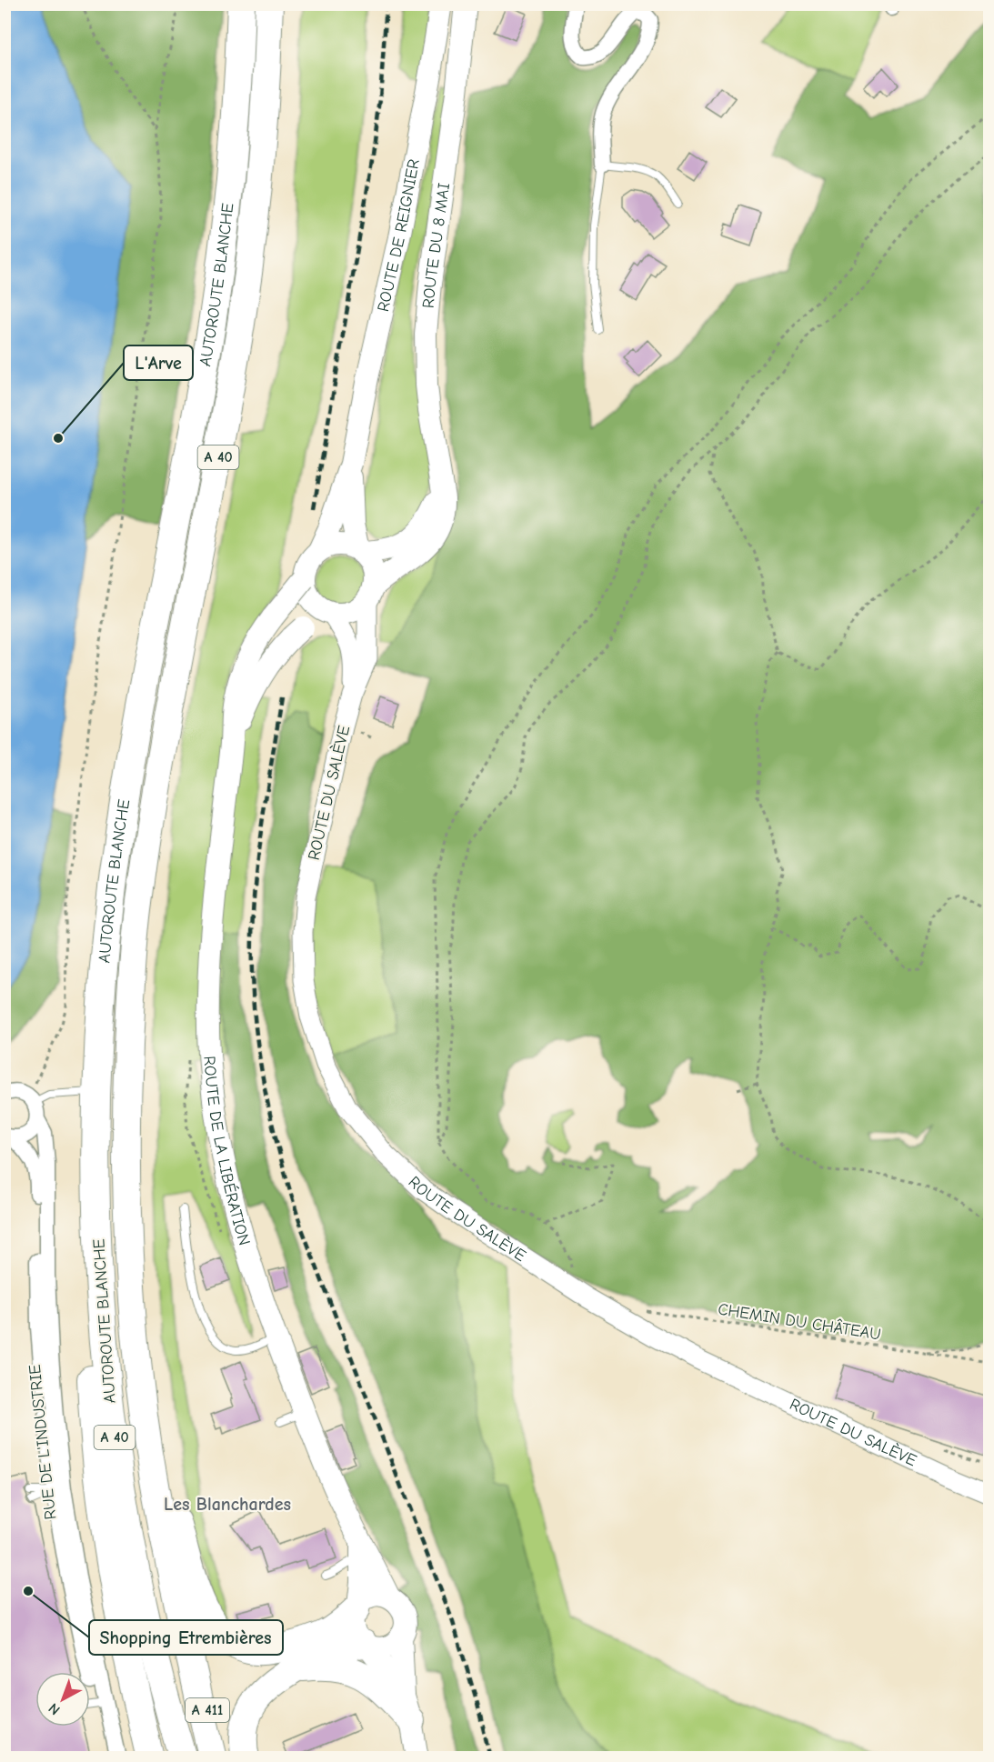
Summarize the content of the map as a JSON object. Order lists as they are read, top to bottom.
{
  "streets": {
    "highway": ["AUTOROUTE BLANCHE", "A 40", "A 411"],
    "main road": ["ROUTE DE REIGNIER", "ROUTE DU 8 MAI", "ROUTE DE LA LIBÉRATION"],
    "street": ["ROUTE DU SALÈVE", "RUE DE L'INDUSTRIE"],
    "path": ["CHEMIN DU CHÂTEAU"]
  },
  "crossings": [
    ["ROUTE DE REIGNIER", "ROUTE DU 8 MAI"],
    ["ROUTE DE REIGNIER", "ROUTE DU SALÈVE"],
    ["ROUTE DE REIGNIER", "ROUTE DE LA LIBÉRATION"],
    ["ROUTE DU 8 MAI", "ROUTE DU SALÈVE"],
    ["ROUTE DU 8 MAI", "ROUTE DE LA LIBÉRATION"],
    ["AUTOROUTE BLANCHE", "A 411"],
    ["ROUTE DU SALÈVE", "ROUTE DE LA LIBÉRATION"]
  ],
  "districts": ["Les Blanchardes"],
  "places": ["L'Arve", "Shopping Etrembières"],
  "north": "bottom left"
}
